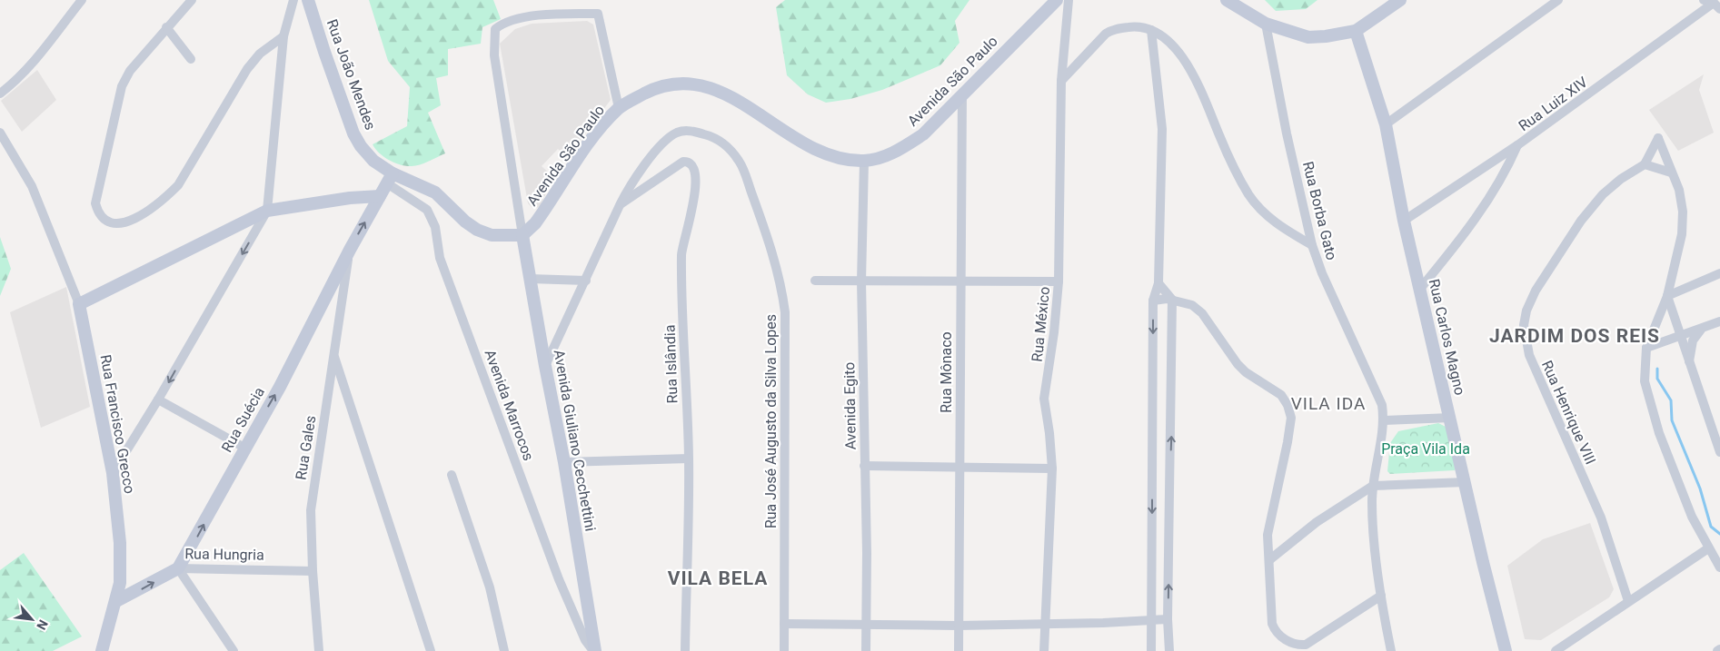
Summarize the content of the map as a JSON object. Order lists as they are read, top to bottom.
{
  "streets": {
    "street": [
      "Rua João Mendes",
      "Avenida São Paulo",
      "Rua Luiz XIV",
      "Rua Borba Gato",
      "Rua México",
      "Rua Carlos Magno",
      "Rua Islândia",
      "Rua Mônaco",
      "Avenida Marrocos",
      "Avenida Egito",
      "Rua Henrique VIII",
      "Rua Suécia",
      "Rua José Augusto da Silva Lopes",
      "Rua Francisco Grecco",
      "Avenida Giuliano Cecchettini",
      "Rua Gales",
      "Rua Hungria"
    ]
  },
  "crossings": [
    ["Rua João Mendes", "Avenida Marrocos"],
    ["Rua João Mendes", "Rua Suécia"],
    ["Avenida São Paulo", "Rua Mônaco"],
    ["Avenida São Paulo", "Avenida Egito"],
    ["Avenida São Paulo", "Avenida Giuliano Cecchettini"],
    ["Rua Luiz XIV", "Rua Carlos Magno"],
    ["Rua Islândia", "Rua José Augusto da Silva Lopes"],
    ["Avenida Marrocos", "Rua Suécia"],
    ["Avenida Marrocos", "Avenida Giuliano Cecchettini"],
    ["Rua Suécia", "Rua Gales"],
    ["Rua Suécia", "Rua Hungria"],
    ["Rua José Augusto da Silva Lopes", "Avenida Giuliano Cecchettini"],
    ["Rua Francisco Grecco", "Rua Hungria"],
    ["Rua Gales", "Rua Hungria"]
  ],
  "districts": ["JARDIM DOS REIS", "VILA IDA", "VILA BELA"],
  "parks": ["Praça Vila Ida"],
  "north": "bottom right"
}
